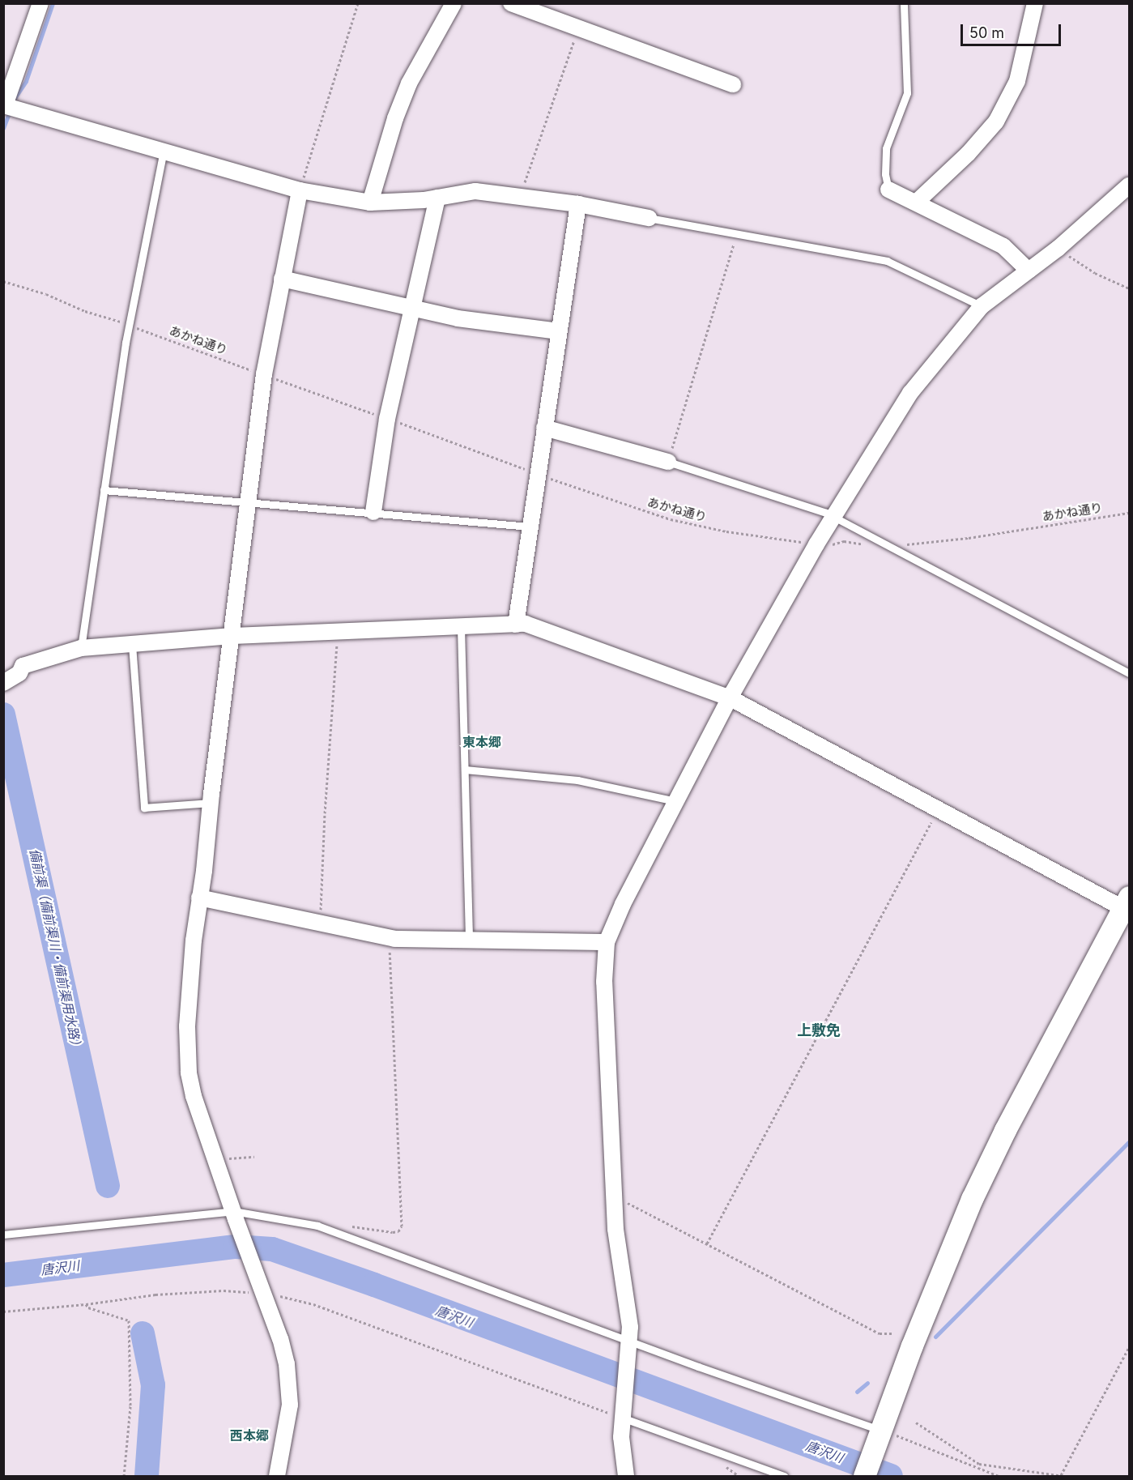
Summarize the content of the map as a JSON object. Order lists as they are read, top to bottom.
{
  "streets": {
    "path": ["あかね通り"]
  },
  "districts": ["東本郷", "上敷免", "西本郷"],
  "water": ["備前渠（備前渠川・備前渠用水路）", "唐沢川"],
  "scale_bar": "50 m"
}
